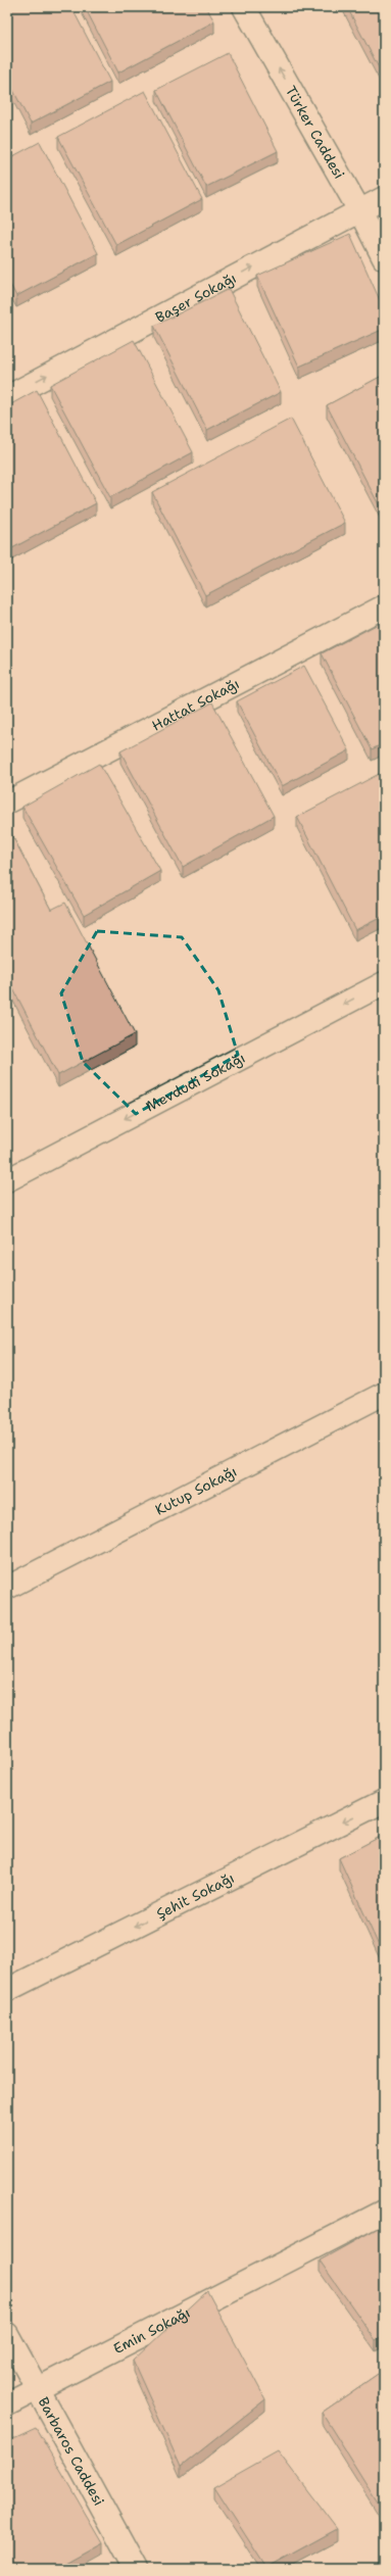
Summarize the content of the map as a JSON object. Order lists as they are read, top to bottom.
{
  "streets": {
    "street": [
      "Türker Caddesi",
      "Başer Sokağı",
      "Hattat Sokağı",
      "Mevdudi Sokağı",
      "Kutup Sokağı",
      "Şehit Sokağı",
      "Emin Sokağı",
      "Barbaros Caddesi"
    ]
  },
  "crossings": [
    ["Türker Caddesi", "Başer Sokağı"],
    ["Emin Sokağı", "Barbaros Caddesi"]
  ],
  "one_way": [
    "Türker Caddesi",
    "Başer Sokağı",
    "Mevdudi Sokağı",
    "Şehit Sokağı"
  ]
}
